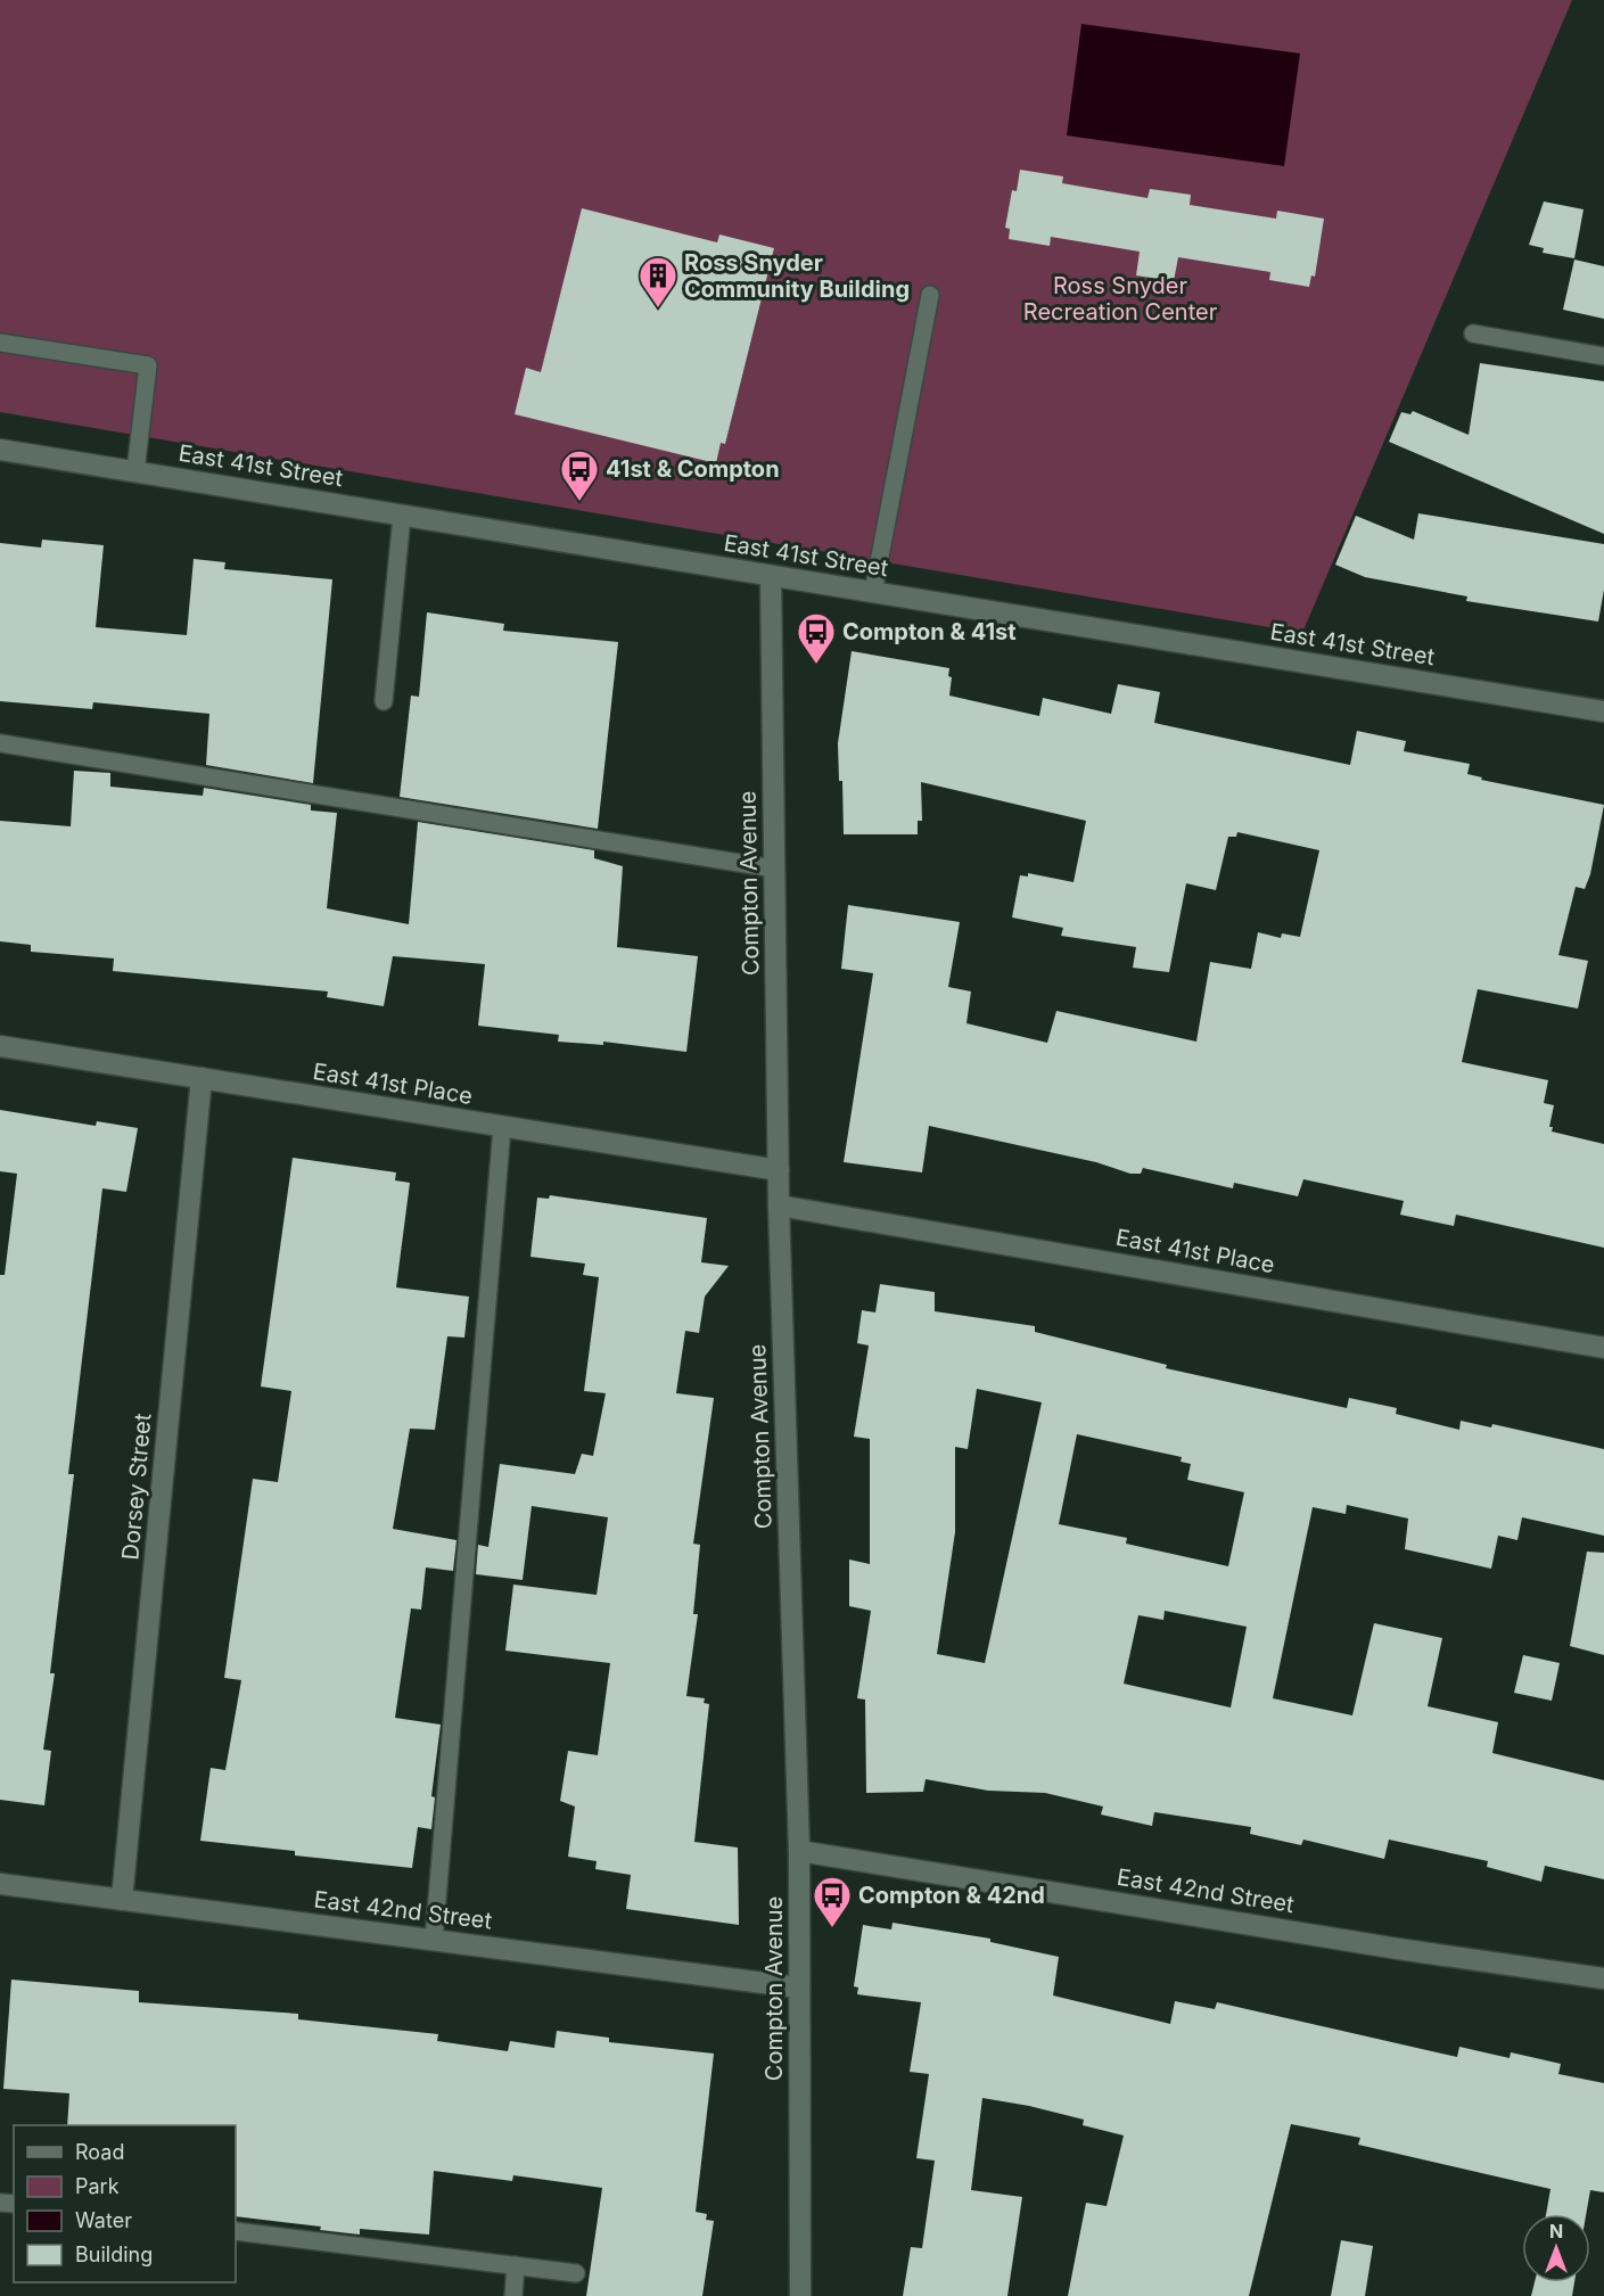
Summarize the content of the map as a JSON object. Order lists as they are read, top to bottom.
{
  "streets": {
    "street": [
      "East 41st Street",
      "Compton Avenue",
      "East 41st Place",
      "Dorsey Street",
      "East 42nd Street"
    ]
  },
  "crossings": [
    ["East 41st Street", "Compton Avenue"],
    ["Compton Avenue", "East 41st Place"],
    ["Compton Avenue", "East 42nd Street"],
    ["East 41st Place", "Dorsey Street"],
    ["Dorsey Street", "East 42nd Street"]
  ],
  "parks": ["Ross Snyder Recreation Center"],
  "places": {
    "building": ["Ross Snyder Community Building"],
    "bus stop": ["41st & Compton", "Compton & 41st", "Compton & 42nd"]
  },
  "legend": [
    "Road",
    "Park",
    "Water",
    "Building"
  ],
  "north": "top"
}
